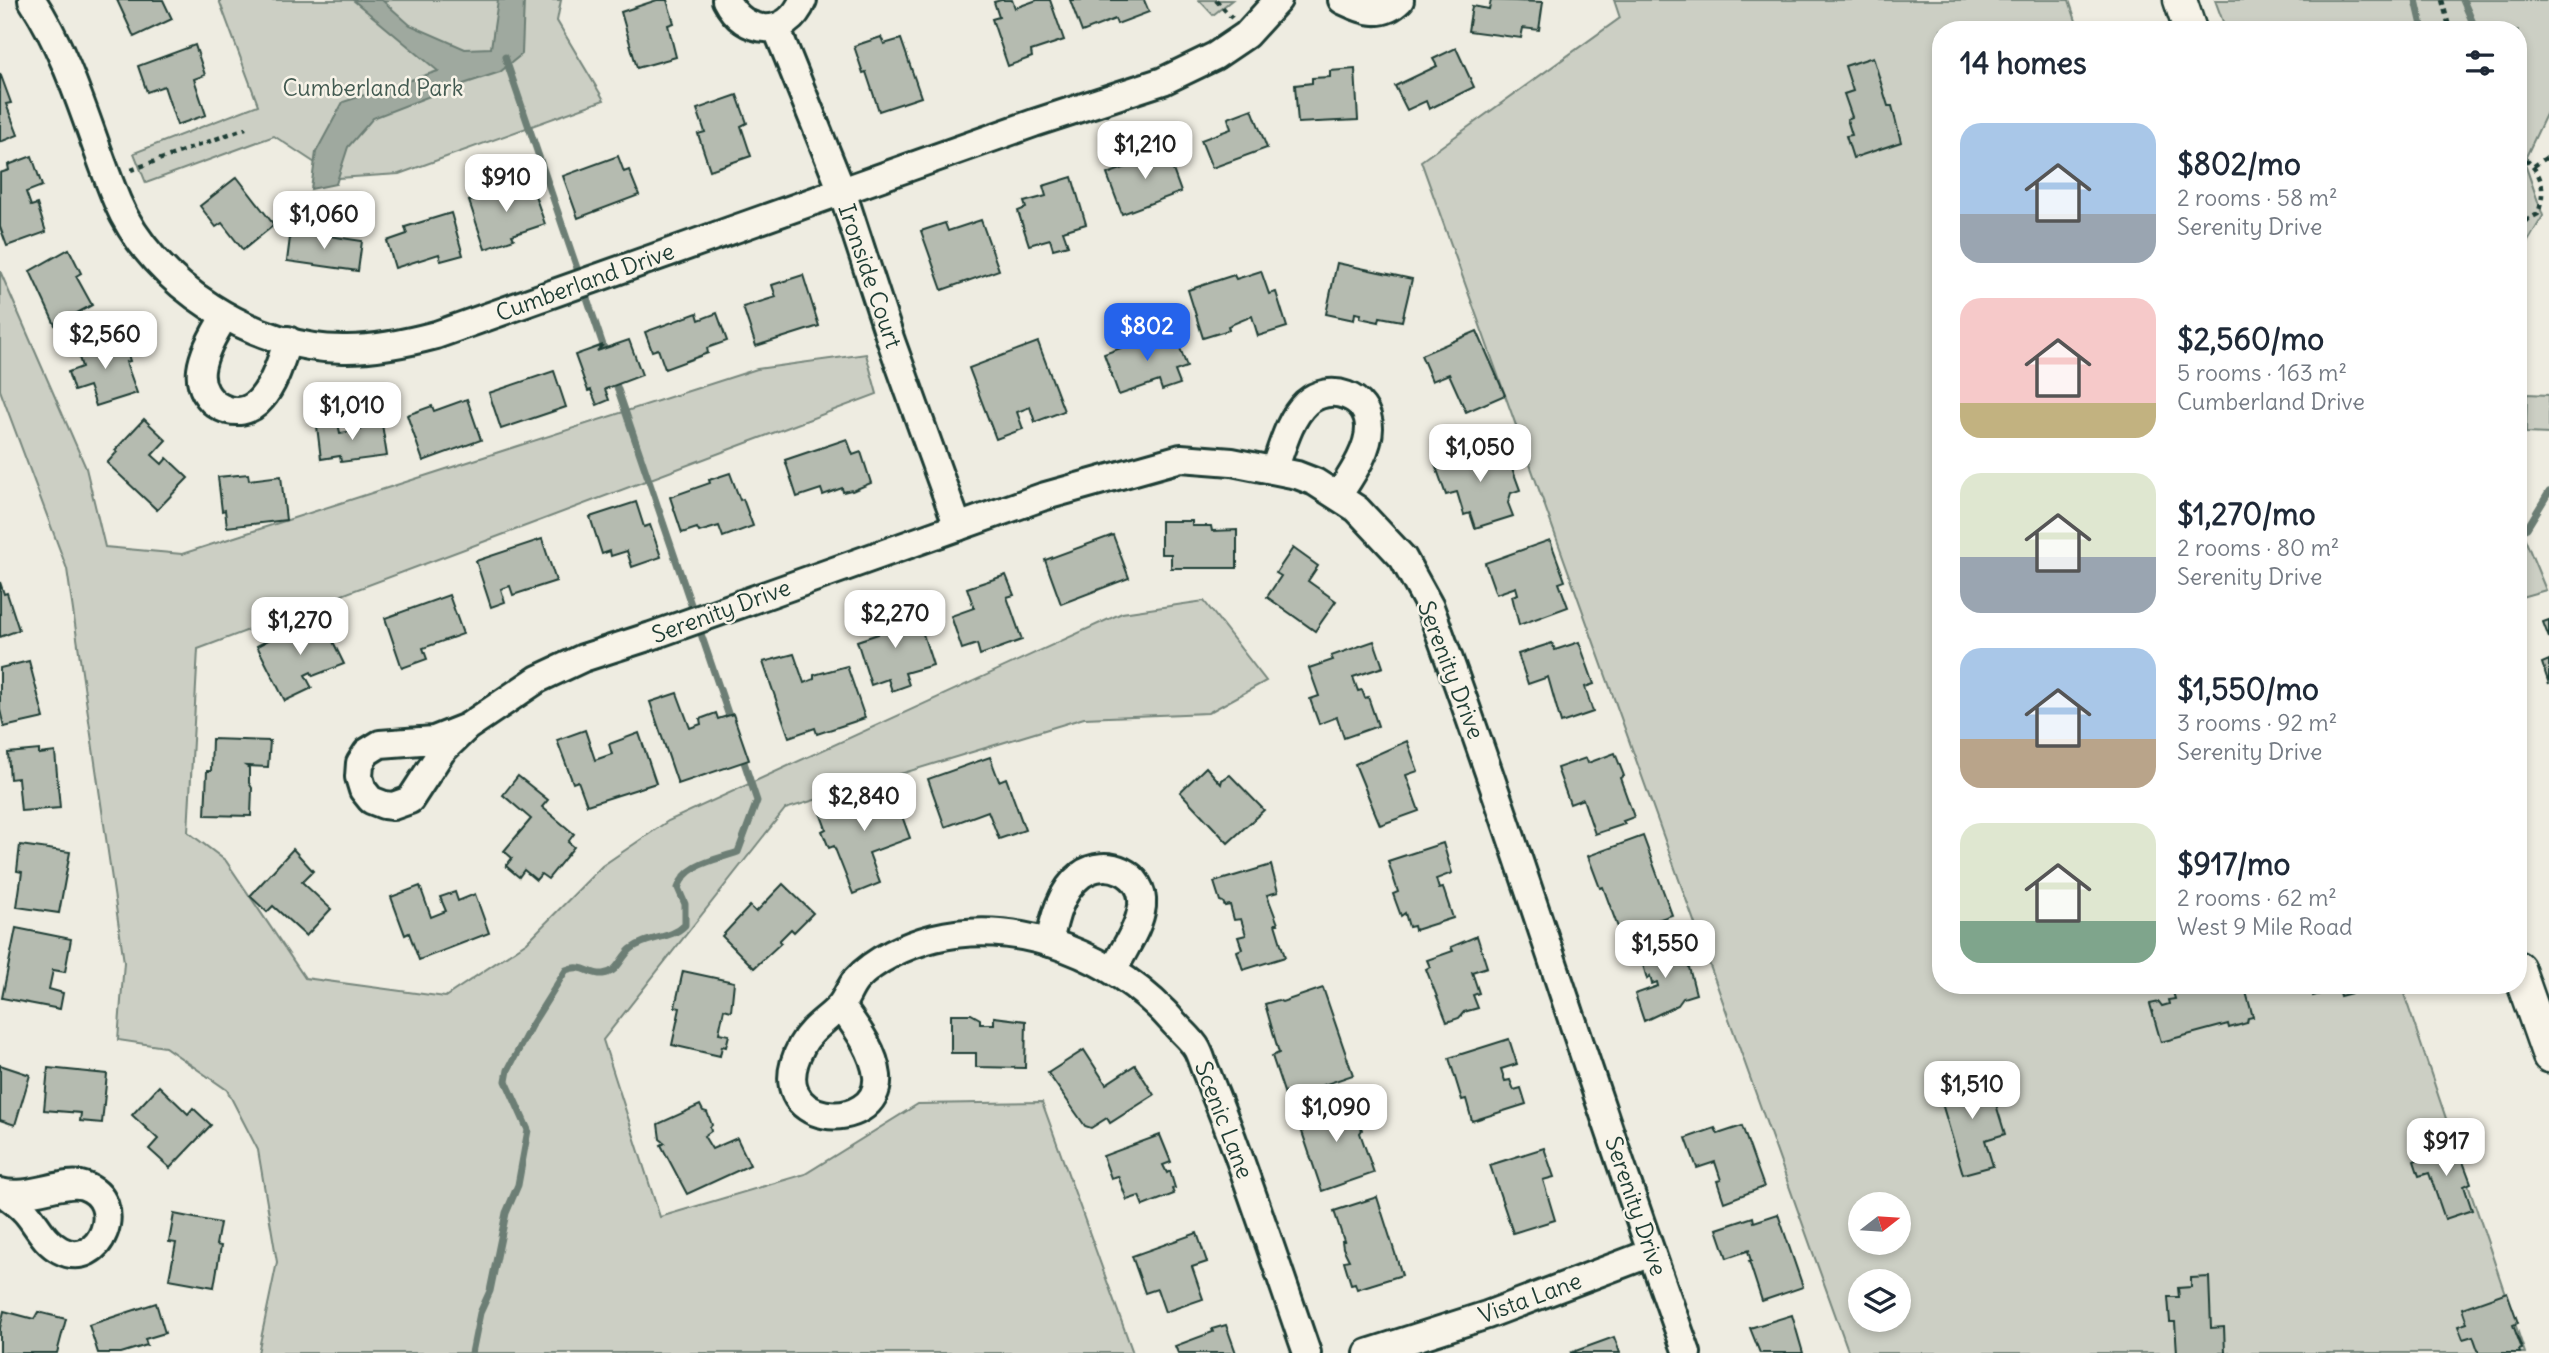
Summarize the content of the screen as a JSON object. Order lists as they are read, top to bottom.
{
  "streets": {
    "street": [
      "Ironside Court",
      "Cumberland Drive",
      "Serenity Drive",
      "Scenic Lane",
      "Vista Lane"
    ]
  },
  "crossings": [
    ["Ironside Court", "Cumberland Drive"],
    ["Ironside Court", "Serenity Drive"],
    ["Serenity Drive", "Vista Lane"]
  ],
  "parks": ["Cumberland Park"],
  "north": "right",
  "page": {
    "heading": "14 homes",
    "list": [
      {
        "name": "$802/mo",
        "note": "2 rooms · 58 m² · Serenity Drive"
      },
      {
        "name": "$2,560/mo",
        "note": "5 rooms · 163 m² · Cumberland Drive"
      },
      {
        "name": "$1,270/mo",
        "note": "2 rooms · 80 m² · Serenity Drive"
      },
      {
        "name": "$1,550/mo",
        "note": "3 rooms · 92 m² · Serenity Drive"
      },
      {
        "name": "$917/mo",
        "note": "2 rooms · 62 m² · West 9 Mile Road"
      }
    ],
    "price": [
      "$1,210",
      "$910",
      "$1,060",
      "$802",
      "$2,560",
      "$1,010",
      "$1,050",
      "$2,270",
      "$1,270",
      "$2,840",
      "$1,550",
      "$1,510",
      "$1,090",
      "$917"
    ]
  }
}
